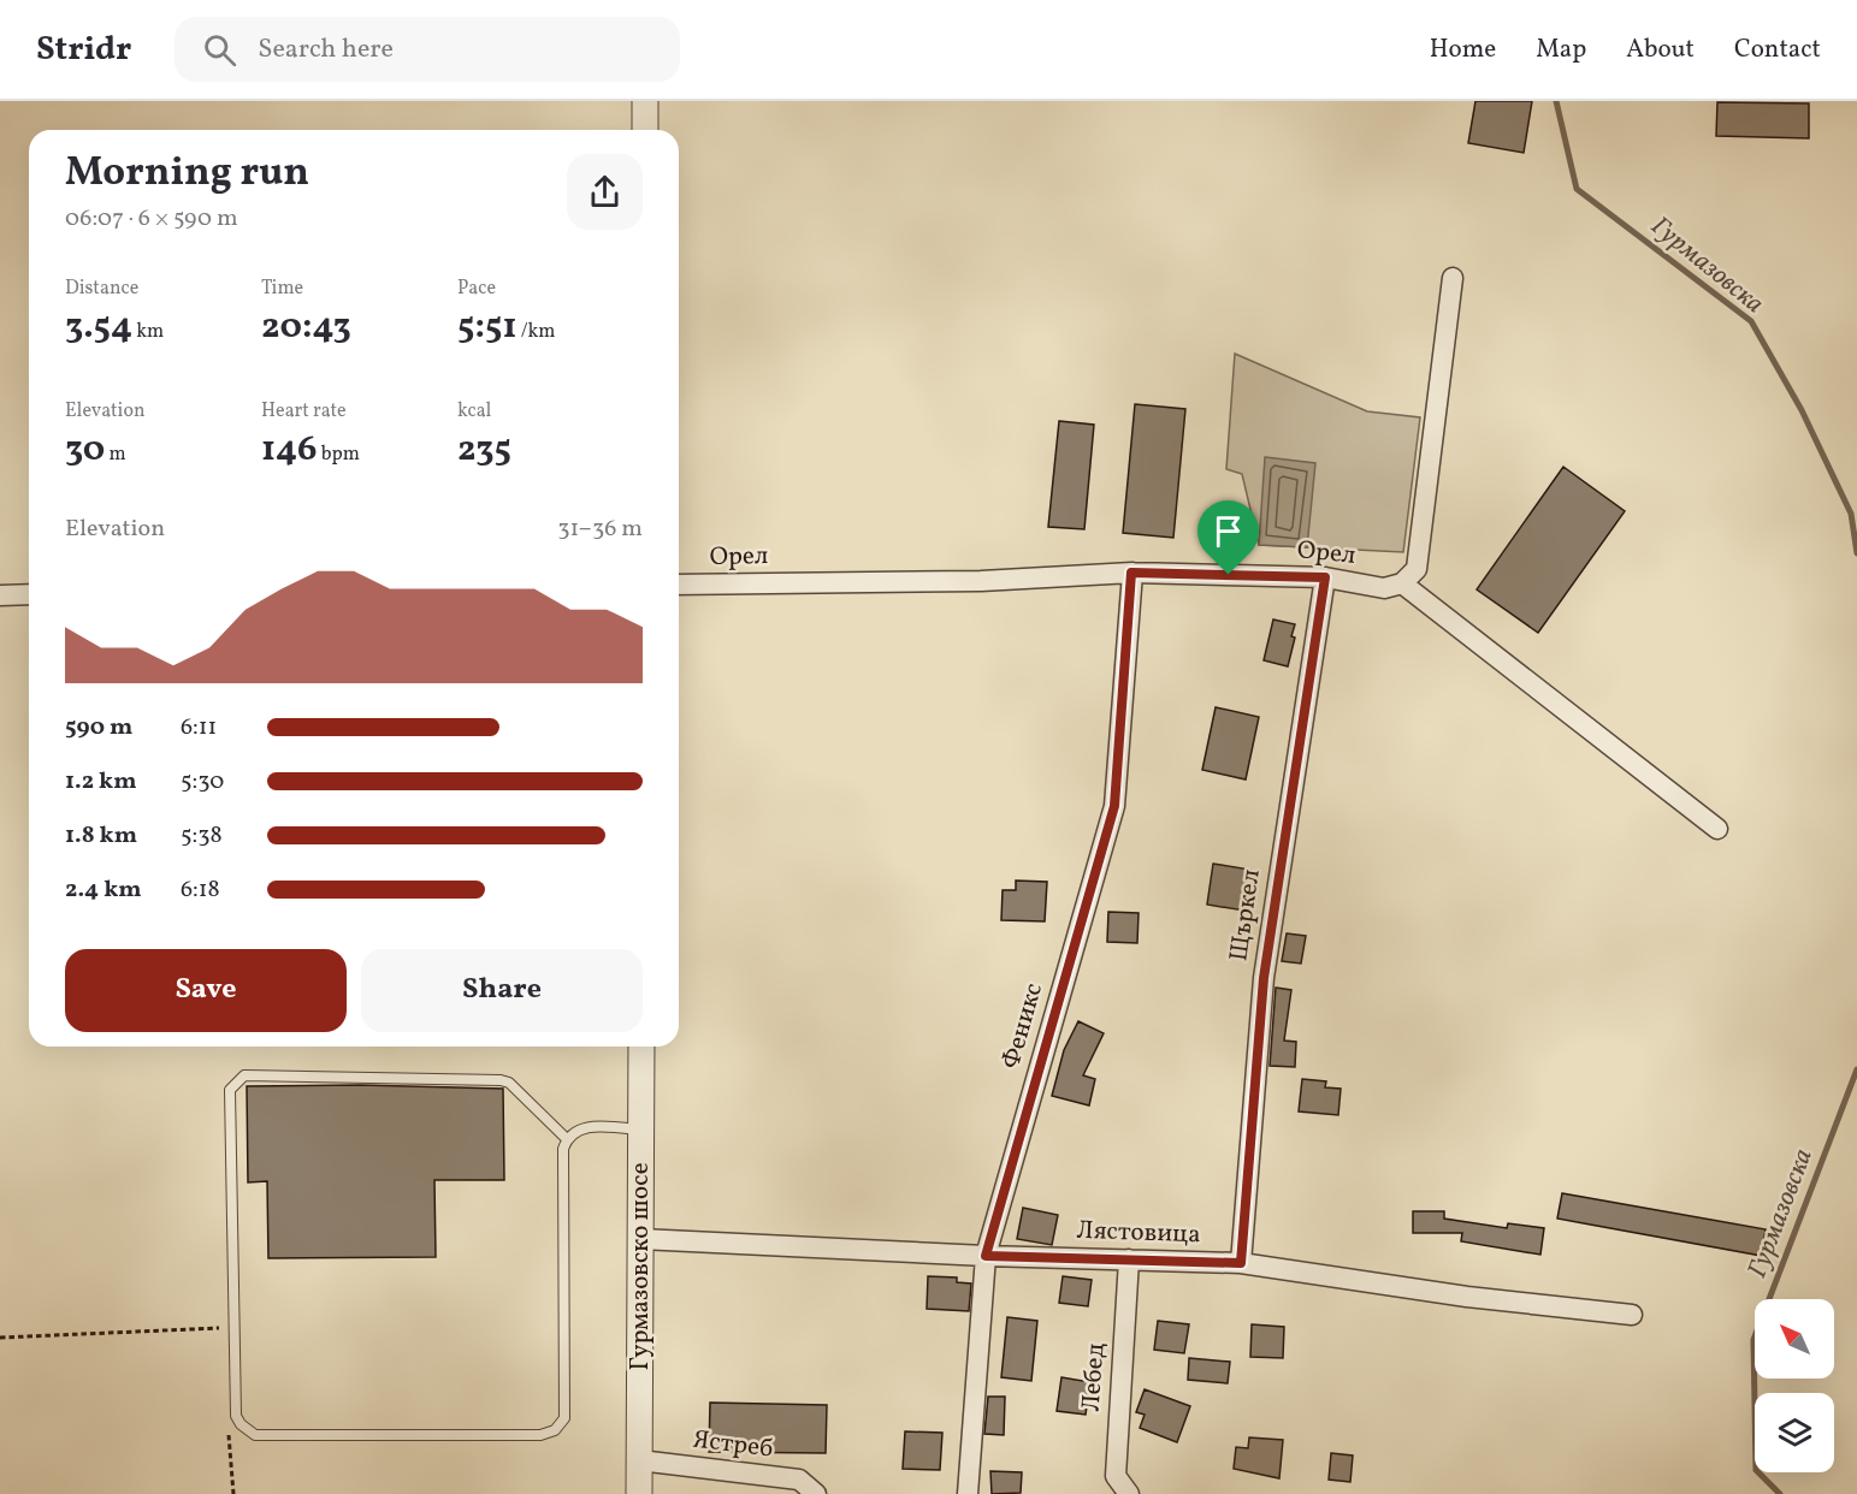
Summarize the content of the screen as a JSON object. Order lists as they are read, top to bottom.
{
  "streets": {
    "street": [
      "Орел",
      "Щъркел",
      "Феникс",
      "Лястовица",
      "Гурмазовско шосе",
      "Лебед",
      "Ястреб"
    ]
  },
  "crossings": [
    ["Орел", "Щъркел"],
    ["Орел", "Феникс"],
    ["Щъркел", "Лястовица"],
    ["Феникс", "Лястовица"],
    ["Лястовица", "Гурмазовско шосе"],
    ["Лястовица", "Лебед"],
    ["Гурмазовско шосе", "Ястреб"]
  ],
  "water": ["Гурмазовска"],
  "north": "top left",
  "page": {
    "header": "Stridr",
    "search": "Search here",
    "nav": [
      "Home",
      "Map",
      "About",
      "Contact"
    ],
    "heading": ["Morning run", "06:07 · 6 × 590 m"],
    "stats": [
      ["Distance", "3.54 km"],
      ["Time", "20:43"],
      ["Pace", "5:51 /km"],
      ["Elevation", "30 m"],
      ["Heart rate", "146 bpm"],
      ["kcal", "235"]
    ],
    "chart": ["Elevation", "31–36 m"],
    "list": [
      {
        "name": "590 m",
        "note": "6:11"
      },
      {
        "name": "1.2 km",
        "note": "5:30"
      },
      {
        "name": "1.8 km",
        "note": "5:38"
      },
      {
        "name": "2.4 km",
        "note": "6:18"
      }
    ],
    "buttons": ["Save", "Share"]
  }
}
